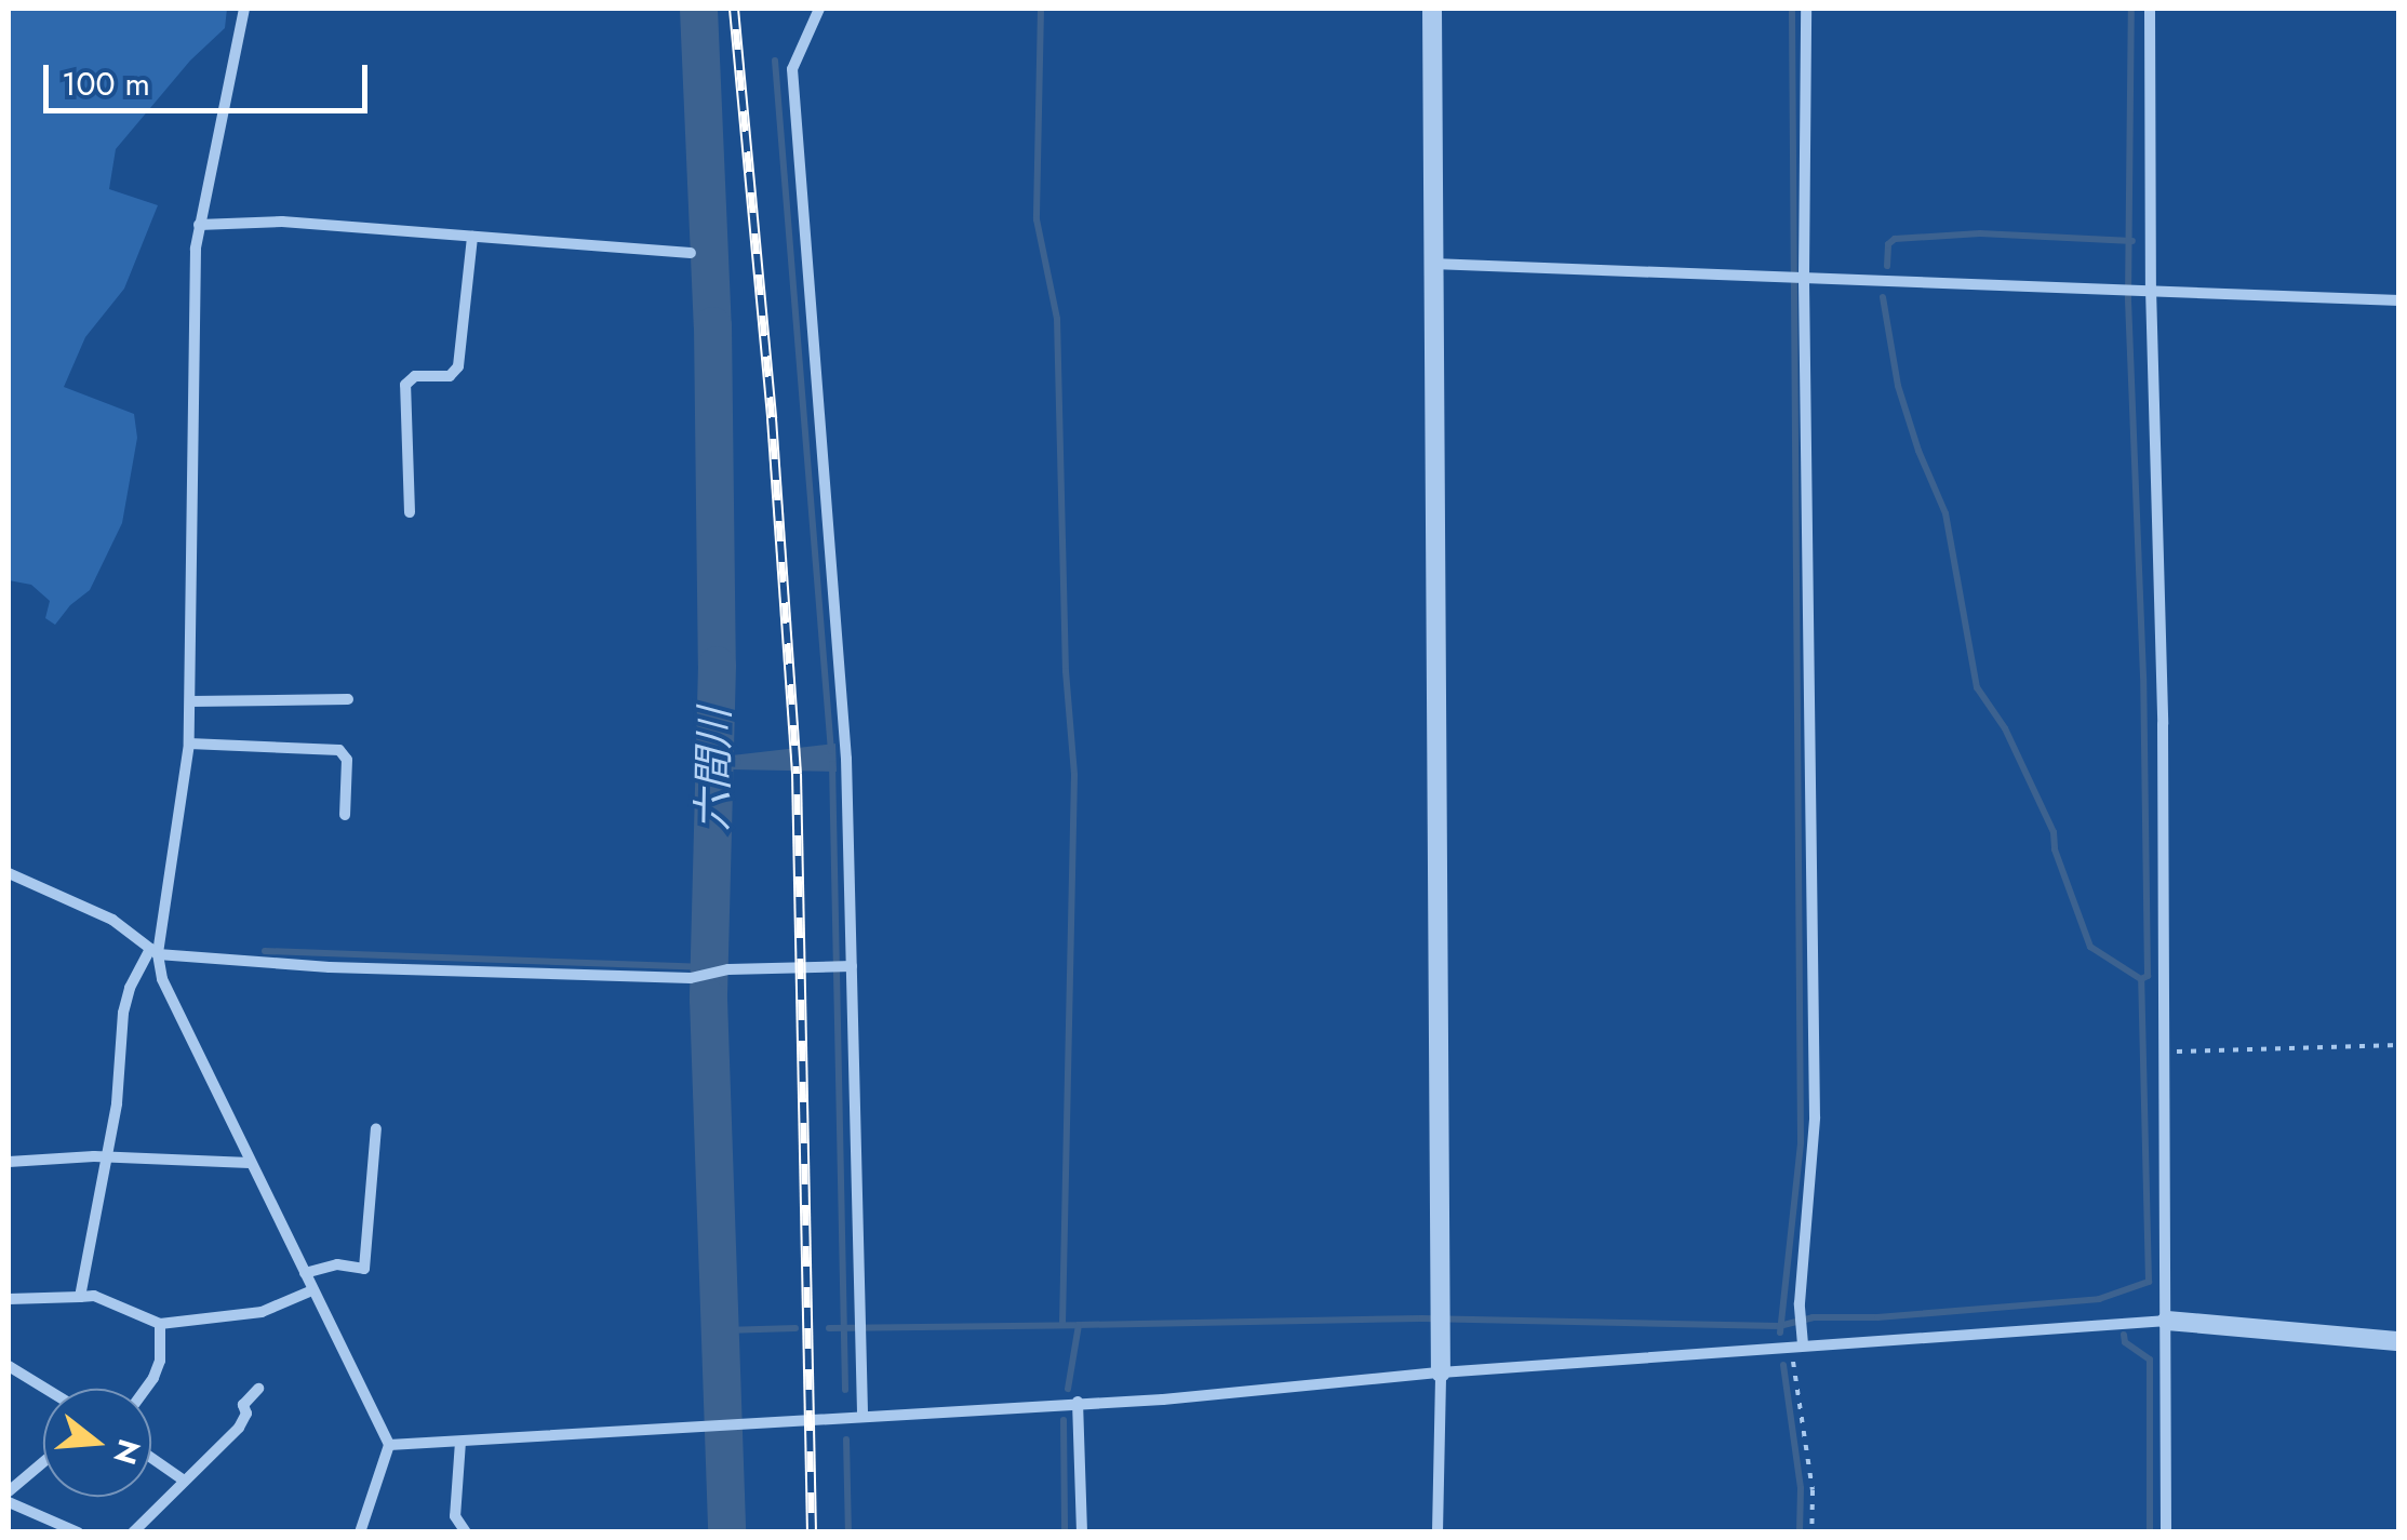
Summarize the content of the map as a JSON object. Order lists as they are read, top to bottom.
{
  "water": ["六間川"],
  "scale_bar": "100 m",
  "north": "right"
}
